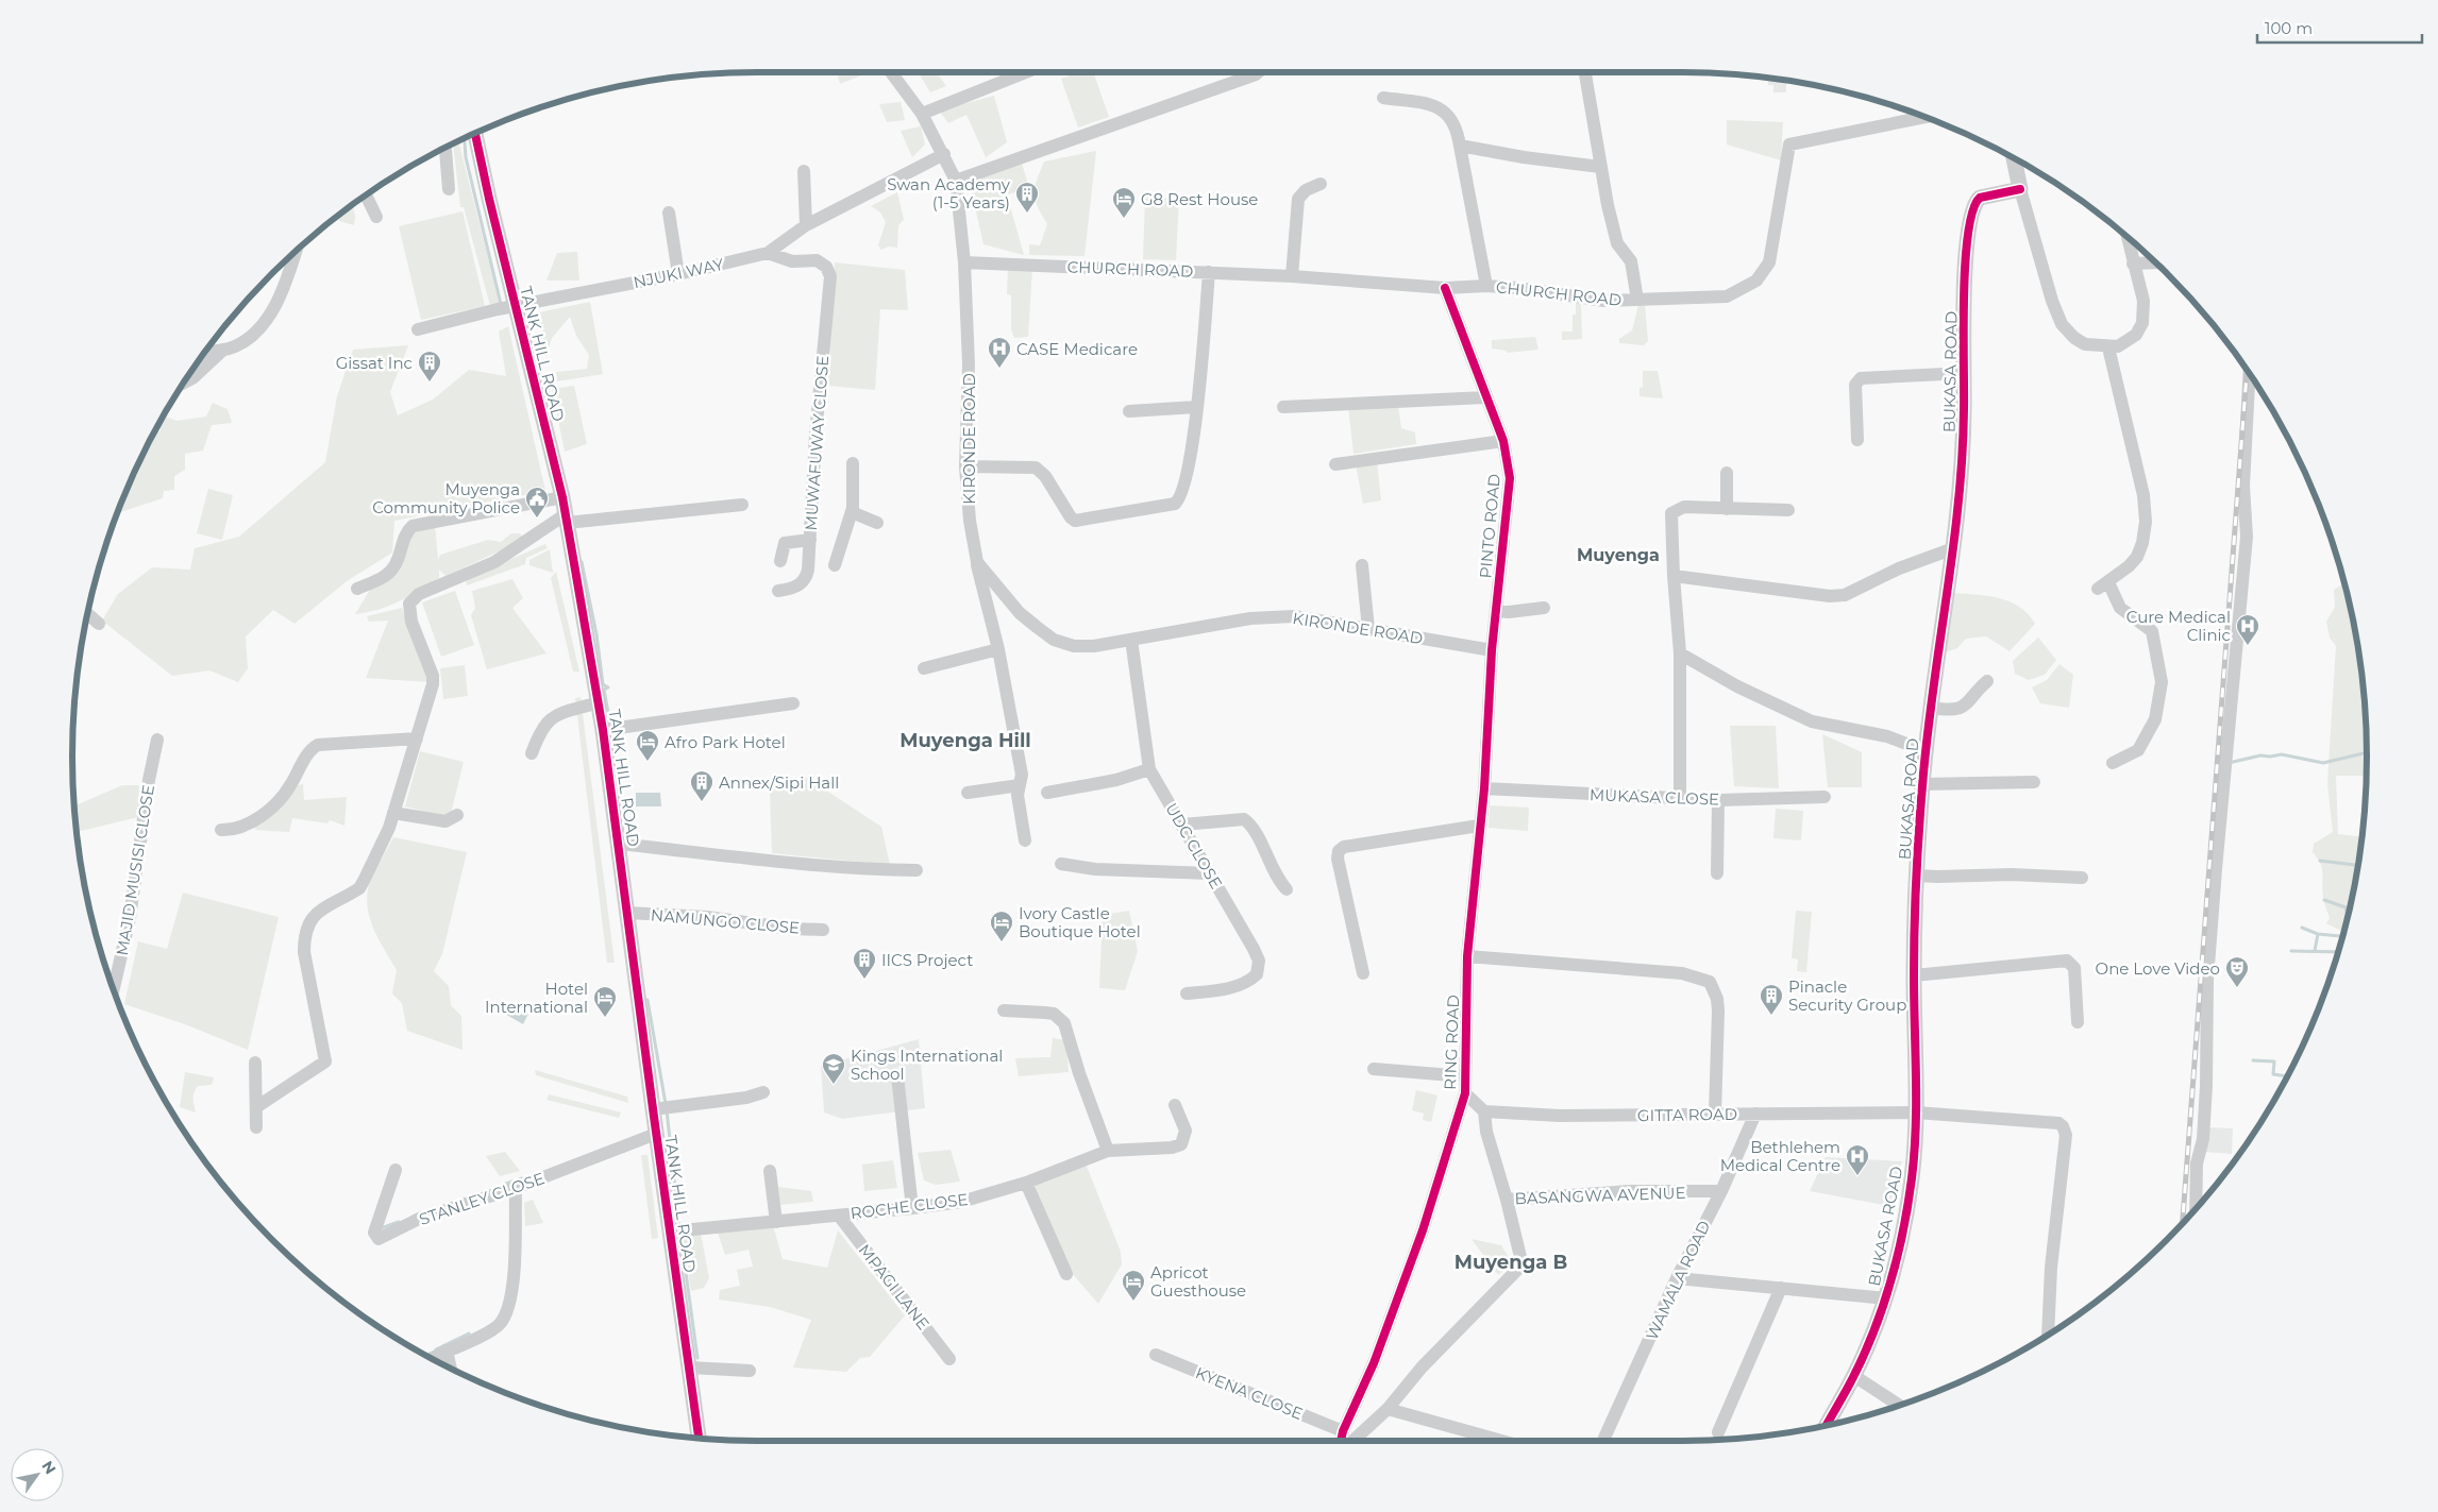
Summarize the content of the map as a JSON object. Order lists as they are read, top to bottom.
{
  "streets": {
    "street": [
      "CHURCH ROAD",
      "NJUKI WAY",
      "TANK HILL ROAD",
      "BUKASA ROAD",
      "KIRONDE ROAD",
      "MUWAFUWAY CLOSE",
      "PINTO ROAD",
      "MUKASA CLOSE",
      "UDC CLOSE",
      "MAJID MUSISI CLOSE",
      "NAMUNGO CLOSE",
      "RING ROAD",
      "GITTA ROAD",
      "BASANGWA AVENUE",
      "STANLEY CLOSE",
      "ROCHE CLOSE",
      "WAMALA ROAD",
      "MPAGI LANE",
      "KYENA CLOSE"
    ]
  },
  "crossings": [
    ["CHURCH ROAD", "KIRONDE ROAD"],
    ["CHURCH ROAD", "PINTO ROAD"],
    ["NJUKI WAY", "TANK HILL ROAD"],
    ["NJUKI WAY", "MUWAFUWAY CLOSE"],
    ["TANK HILL ROAD", "NAMUNGO CLOSE"],
    ["TANK HILL ROAD", "STANLEY CLOSE"],
    ["TANK HILL ROAD", "ROCHE CLOSE"],
    ["BUKASA ROAD", "GITTA ROAD"],
    ["KIRONDE ROAD", "PINTO ROAD"],
    ["KIRONDE ROAD", "UDC CLOSE"],
    ["KIRONDE ROAD", "RING ROAD"],
    ["PINTO ROAD", "RING ROAD"],
    ["MUKASA CLOSE", "RING ROAD"],
    ["RING ROAD", "KYENA CLOSE"],
    ["GITTA ROAD", "BASANGWA AVENUE"],
    ["GITTA ROAD", "WAMALA ROAD"],
    ["BASANGWA AVENUE", "WAMALA ROAD"],
    ["ROCHE CLOSE", "MPAGI LANE"]
  ],
  "districts": ["Muyenga", "Muyenga Hill", "Muyenga B"],
  "places": {
    "building": [
      "Swan Academy (1-5 Years)",
      "Gissat Inc",
      "Annex/Sipi Hall",
      "IICS Project",
      "Pinacle Security Group"
    ],
    "hotel": [
      "G8 Rest House",
      "Afro Park Hotel",
      "Ivory Castle Boutique Hotel",
      "Hotel International",
      "Apricot Guesthouse"
    ],
    "hospital": ["CASE Medicare", "Cure Medical Clinic", "Bethlehem Medical Centre"],
    "public building": ["Muyenga Community Police"],
    "theatre": ["One Love Video"],
    "school or university": ["Kings International School"]
  },
  "scale_bar": "100 m",
  "north": "top right"
}
